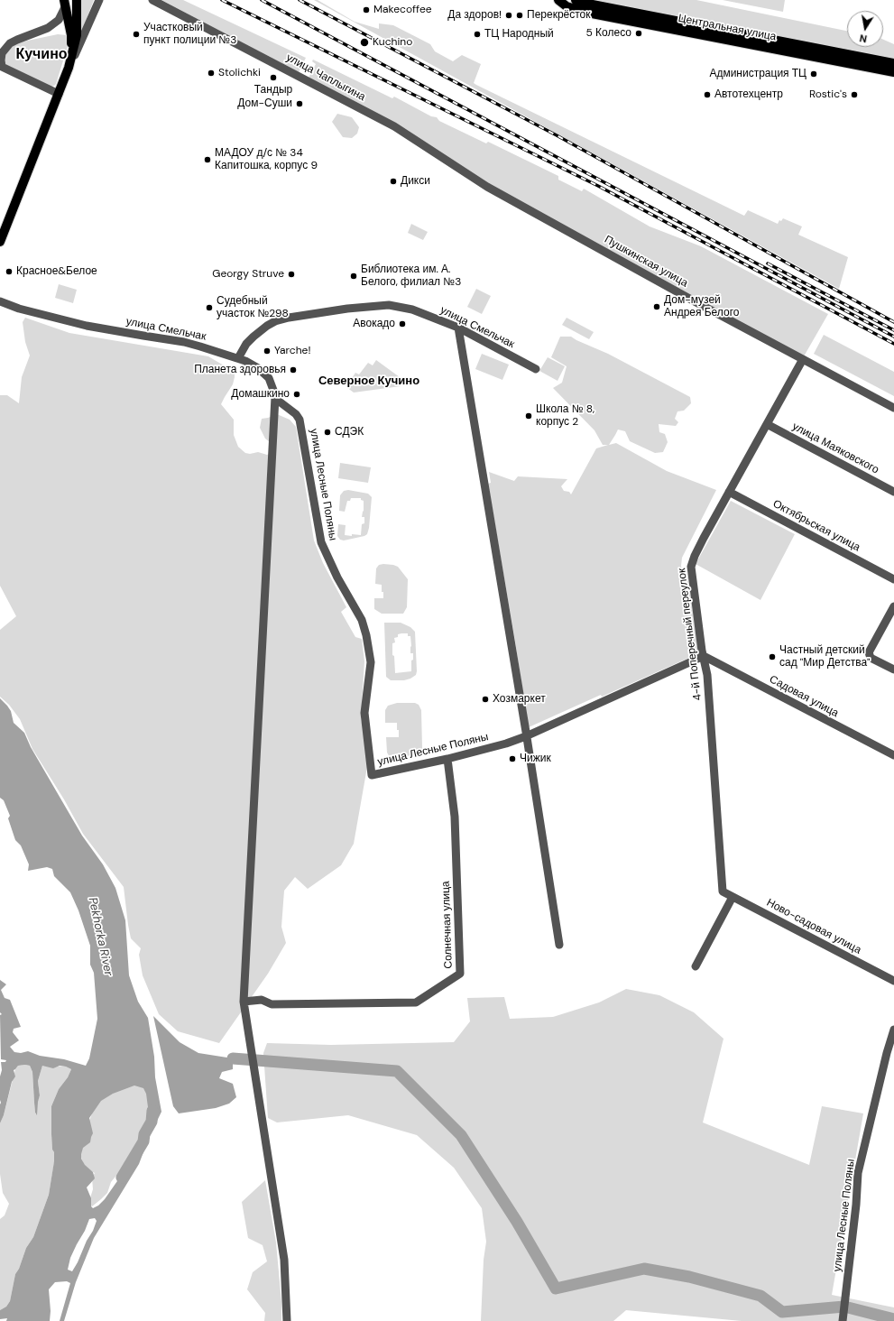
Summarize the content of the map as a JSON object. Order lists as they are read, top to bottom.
{
  "streets": {
    "main road": ["Центральная улица"],
    "street": [
      "улица Чаплыгина",
      "Пушкинская улица",
      "улица Смельчак",
      "улица Маяковского",
      "улица Лесные Поляны",
      "Октябрьская улица",
      "4-й Поперечный переулок",
      "Садовая улица",
      "Солнечная улица",
      "Ново-садовая улица"
    ]
  },
  "crossings": [
    ["улица Чаплыгина", "Пушкинская улица"],
    ["Пушкинская улица", "4-й Поперечный переулок"],
    ["улица Смельчак", "улица Лесные Поляны"],
    ["улица Маяковского", "4-й Поперечный переулок"],
    ["улица Лесные Поляны", "4-й Поперечный переулок"],
    ["улица Лесные Поляны", "Садовая улица"],
    ["улица Лесные Поляны", "Солнечная улица"],
    ["Октябрьская улица", "4-й Поперечный переулок"],
    ["4-й Поперечный переулок", "Садовая улица"],
    ["4-й Поперечный переулок", "Ново-садовая улица"]
  ],
  "districts": ["Кучино", "Северное Кучино"],
  "water": ["Pekhorka River"],
  "places": [
    "Makecoffee",
    "Да здоров!",
    "Перекрёсток",
    "5 Колесо",
    "Участковый пункт полиции №3",
    "ТЦ Народный",
    "Kuchino",
    "Stolichki",
    "Администрация ТЦ",
    "Тандыр",
    "Автотехцентр",
    "Rostic's",
    "Дом-Суши",
    "МАДОУ д/с № 34 Капитошка, корпус 9",
    "Дикси",
    "Красное&Белое",
    "Georgy Struve",
    "Библиотека им. А. Белого, филиал №3",
    "Дом-музей Андрея Белого",
    "Судебный участок №298",
    "Авокадо",
    "Yarche!",
    "Планета здоровья",
    "Домашкино",
    "Школа № 8, корпус 2",
    "СДЭК",
    "Частный детский сад \"Мир Детства\"",
    "Хозмаркет",
    "Чижик"
  ],
  "north": "bottom"
}
